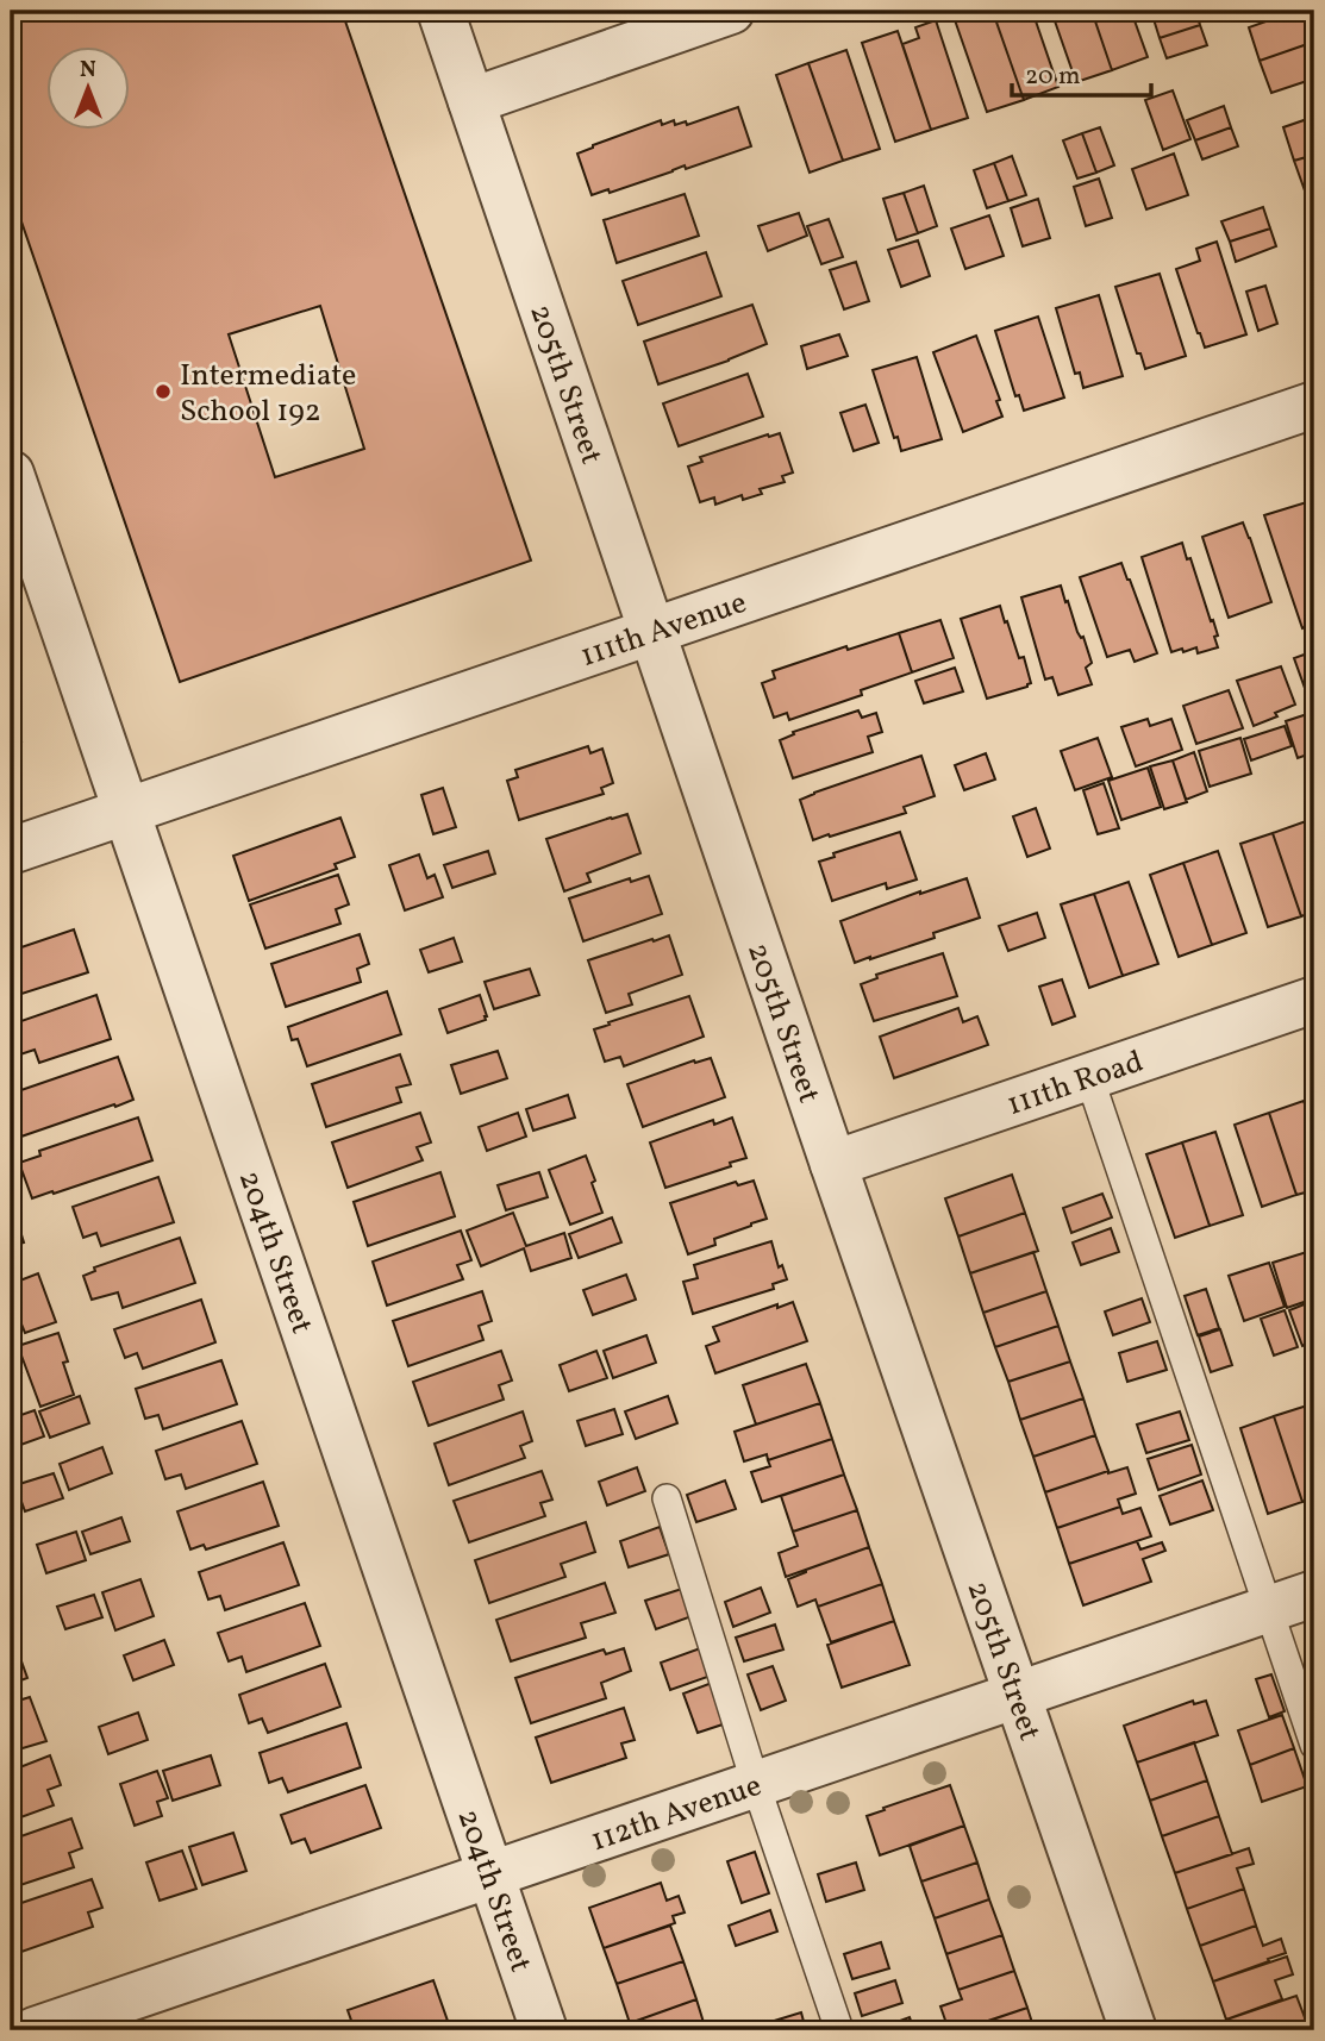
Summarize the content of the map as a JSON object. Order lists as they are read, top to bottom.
{
  "streets": {
    "street": [
      "205th Street",
      "111th Avenue",
      "111th Road",
      "204th Street",
      "112th Avenue"
    ]
  },
  "crossings": [
    ["205th Street", "111th Avenue"],
    ["205th Street", "111th Road"],
    ["205th Street", "112th Avenue"],
    ["111th Avenue", "204th Street"],
    ["204th Street", "112th Avenue"]
  ],
  "places": ["Intermediate School 192"],
  "scale_bar": "20 m",
  "north": "top"
}
